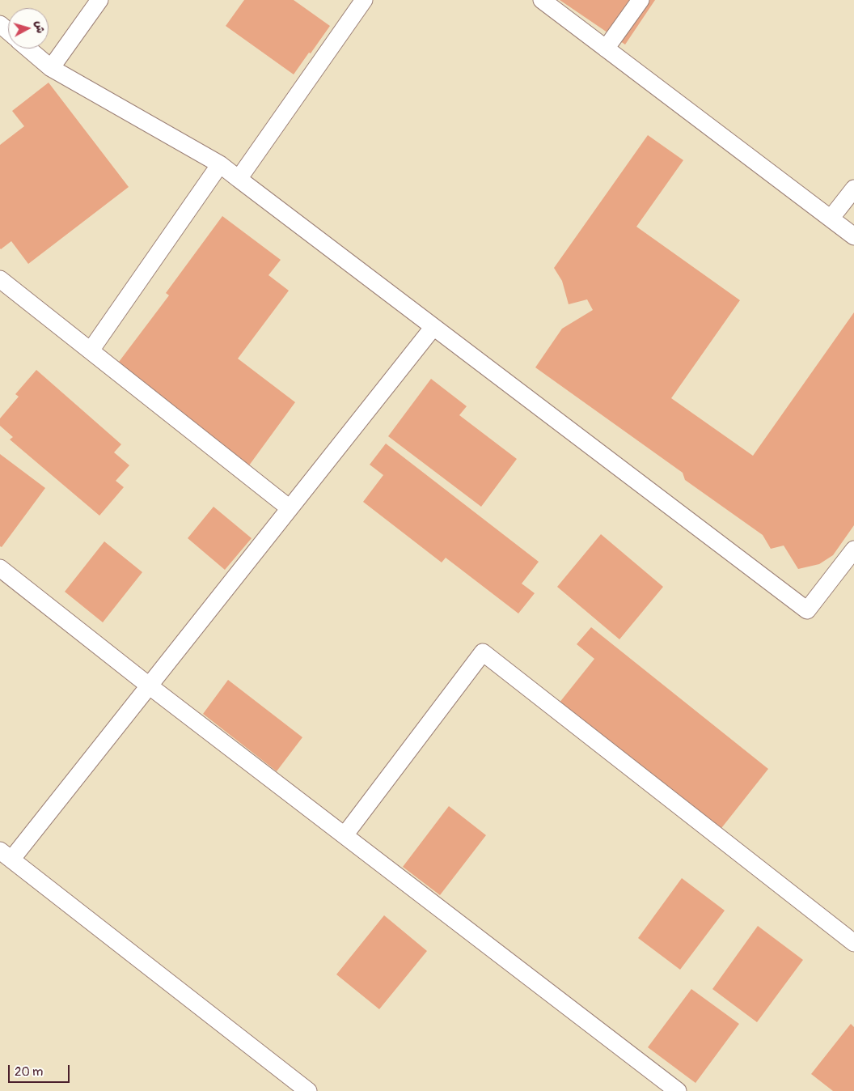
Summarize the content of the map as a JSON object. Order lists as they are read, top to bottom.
{
  "scale_bar": "20 m",
  "north": "right"
}
